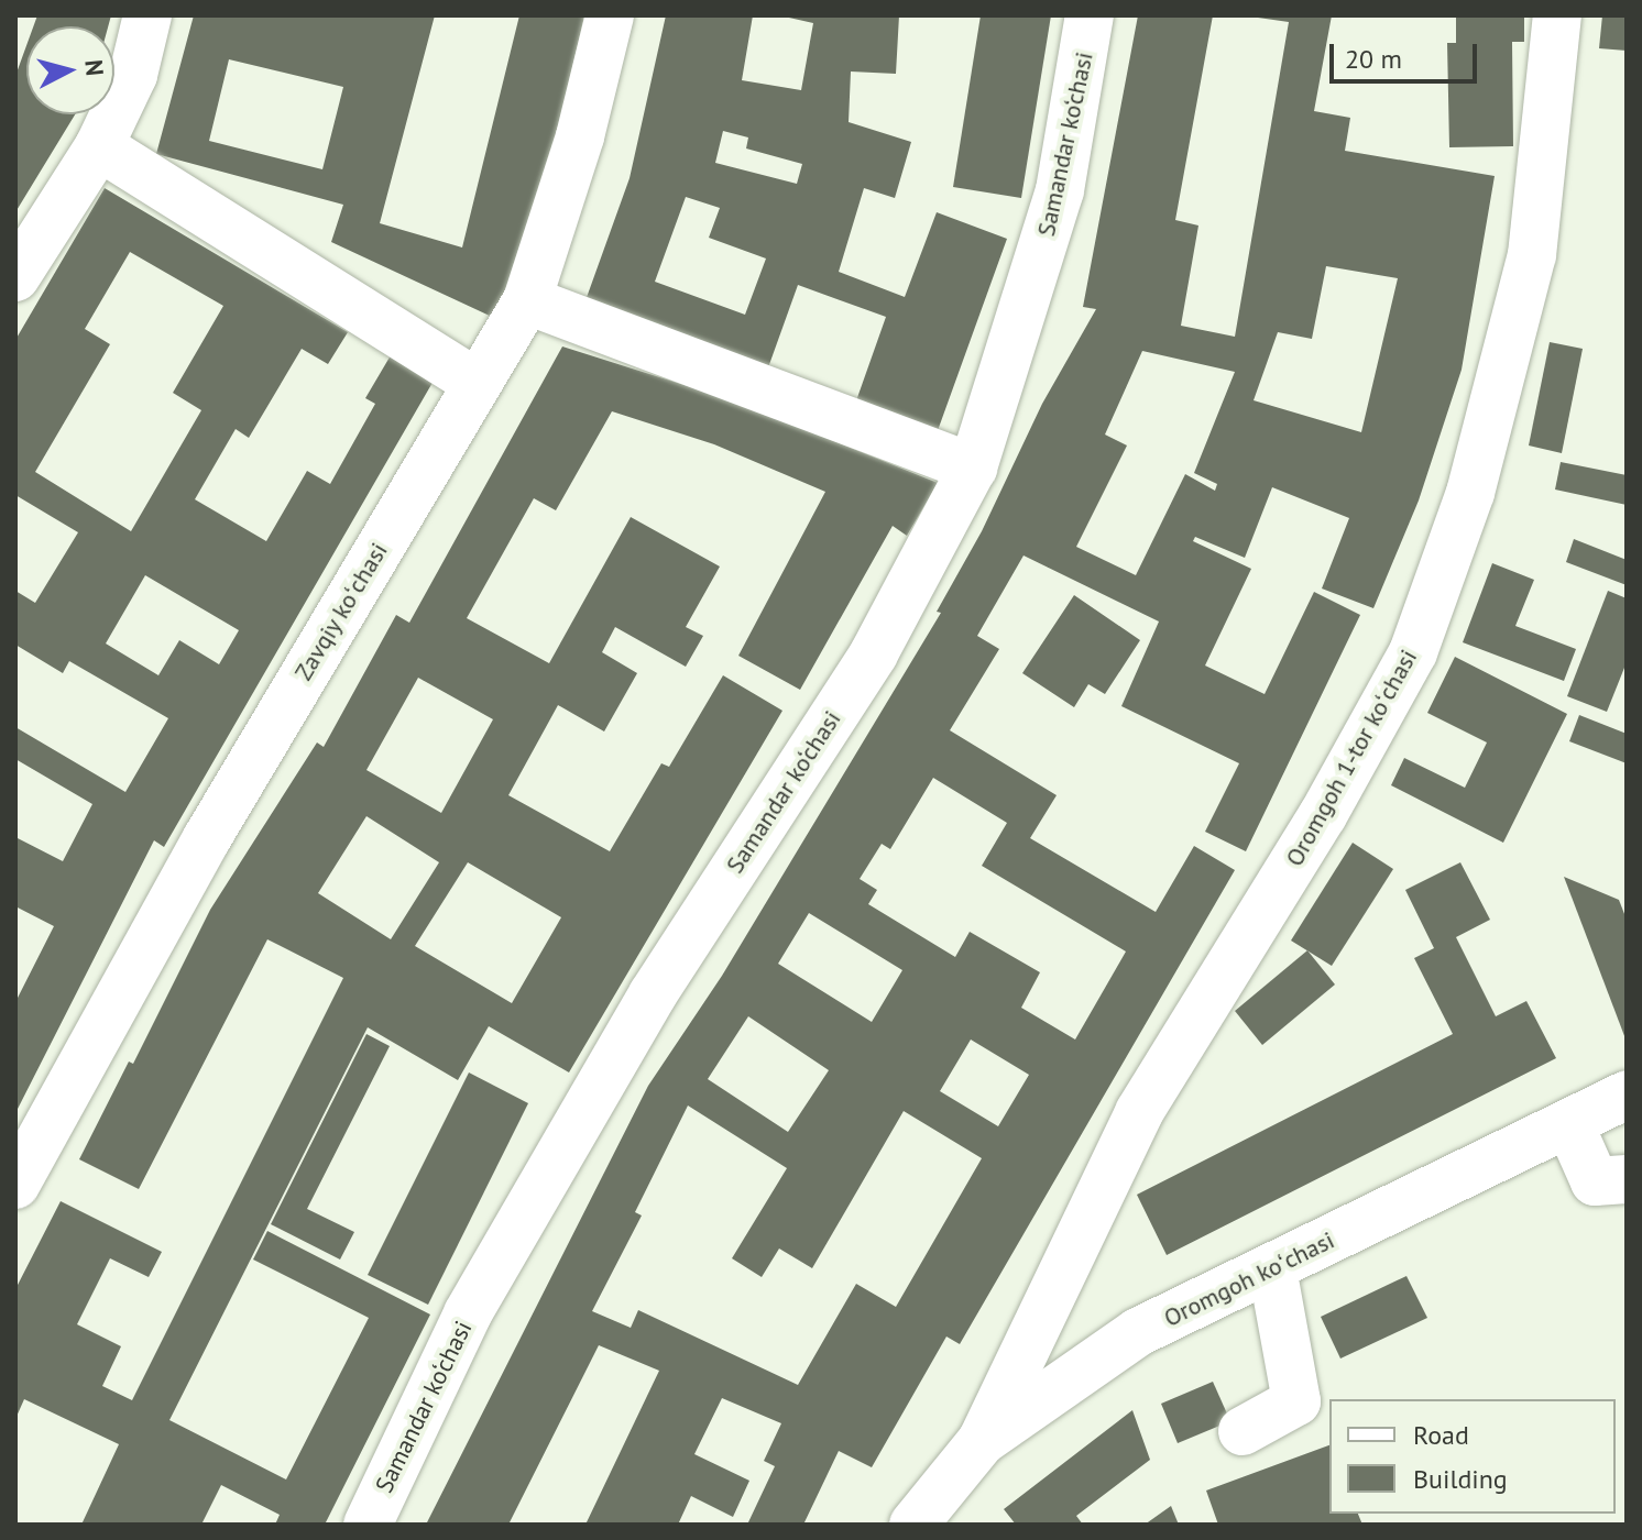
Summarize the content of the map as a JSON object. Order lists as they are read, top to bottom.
{
  "streets": {
    "street": [
      "Samandar ko‘chasi",
      "Zavqiy koʻchasi",
      "Oromgoh 1-tor koʻchasi",
      "Oromgoh koʻchasi"
    ]
  },
  "crossings": [
    ["Oromgoh 1-tor koʻchasi", "Oromgoh koʻchasi"]
  ],
  "legend": ["Road", "Building"],
  "scale_bar": "20 m",
  "north": "right"
}
